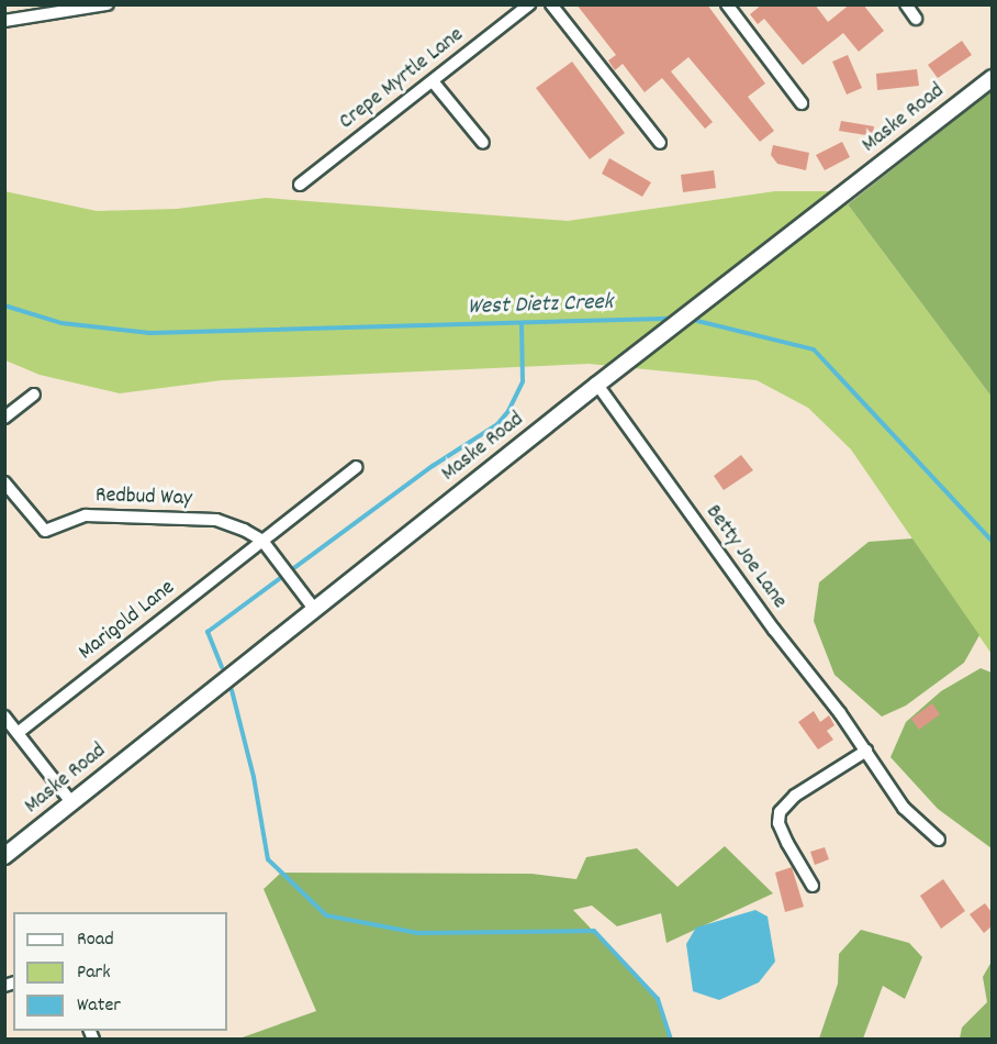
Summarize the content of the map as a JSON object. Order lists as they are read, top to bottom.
{
  "streets": {
    "street": [
      "Crepe Myrtle Lane",
      "Maske Road",
      "Redbud Way",
      "Betty Joe Lane",
      "Marigold Lane"
    ]
  },
  "crossings": [
    ["Maske Road", "Betty Joe Lane"],
    ["Redbud Way", "Marigold Lane"]
  ],
  "water": ["West Dietz Creek"],
  "legend": ["Road", "Park", "Water"]
}
